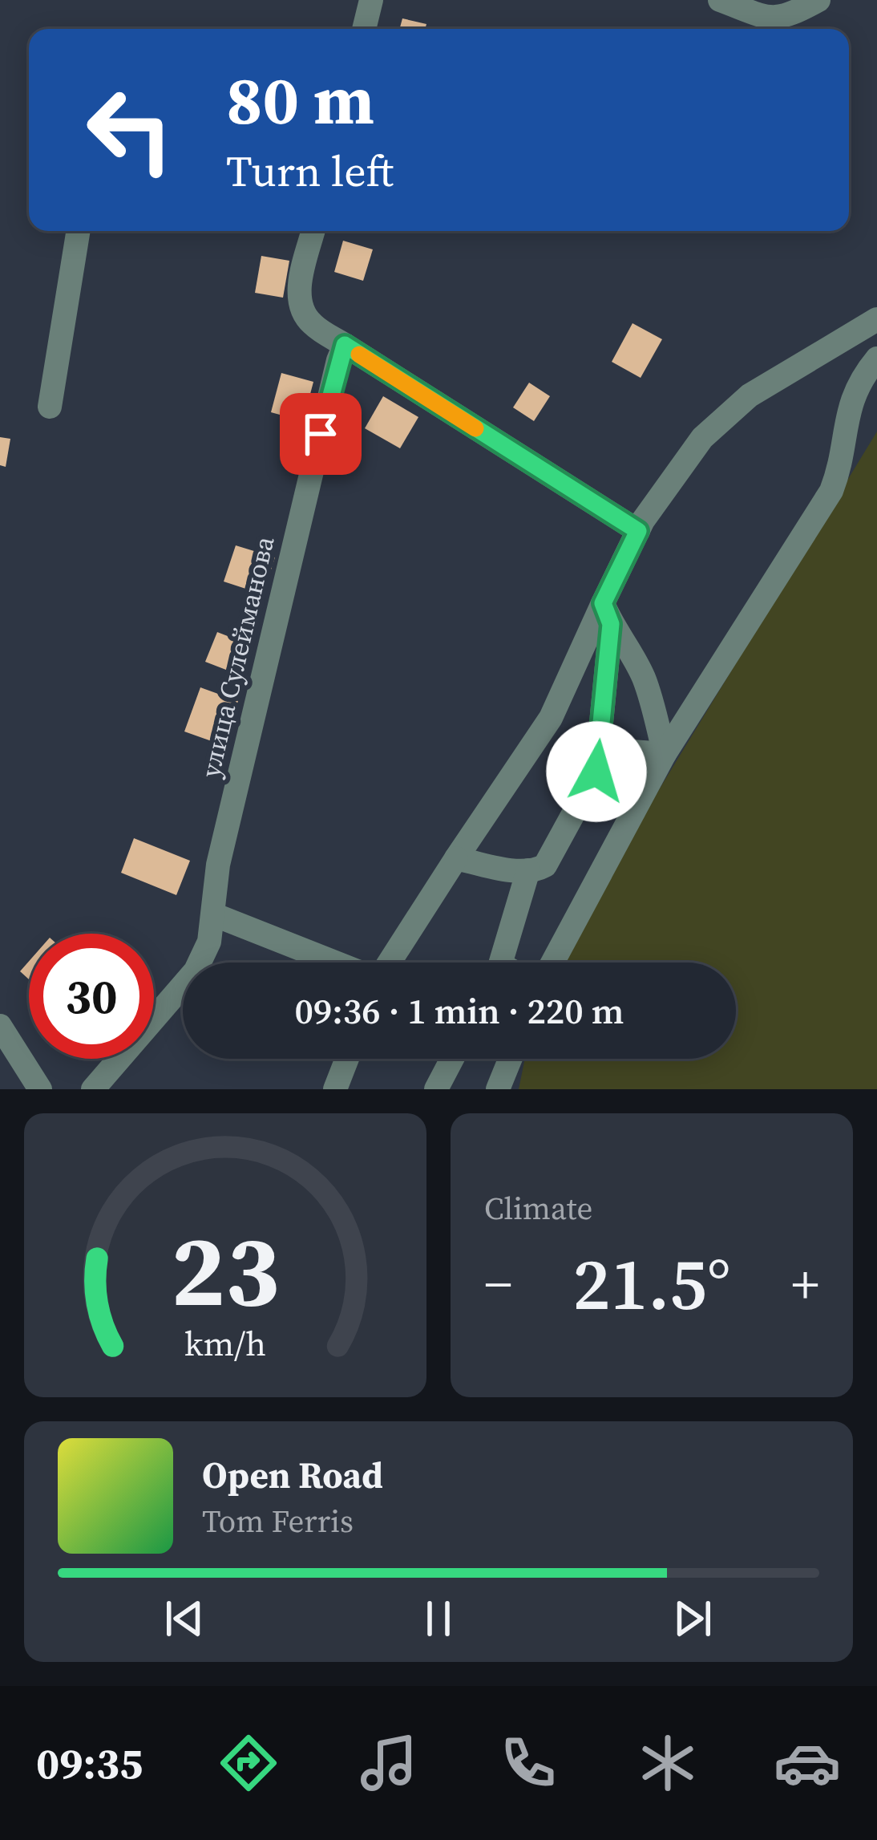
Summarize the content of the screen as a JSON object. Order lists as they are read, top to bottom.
{
  "streets": {
    "street": ["улица Сулейманова"]
  },
  "page": {
    "turn": ["80 m", "Turn left"],
    "limit": "30",
    "trip": "09:36 · 1 min · 220 m",
    "tile": "Climate",
    "heat": ["−", "21.5°", "+"],
    "song": ["Open Road", "Tom Ferris"],
    "tabs": "09:35",
    "gauge": ["23", "km/h"]
  }
}
